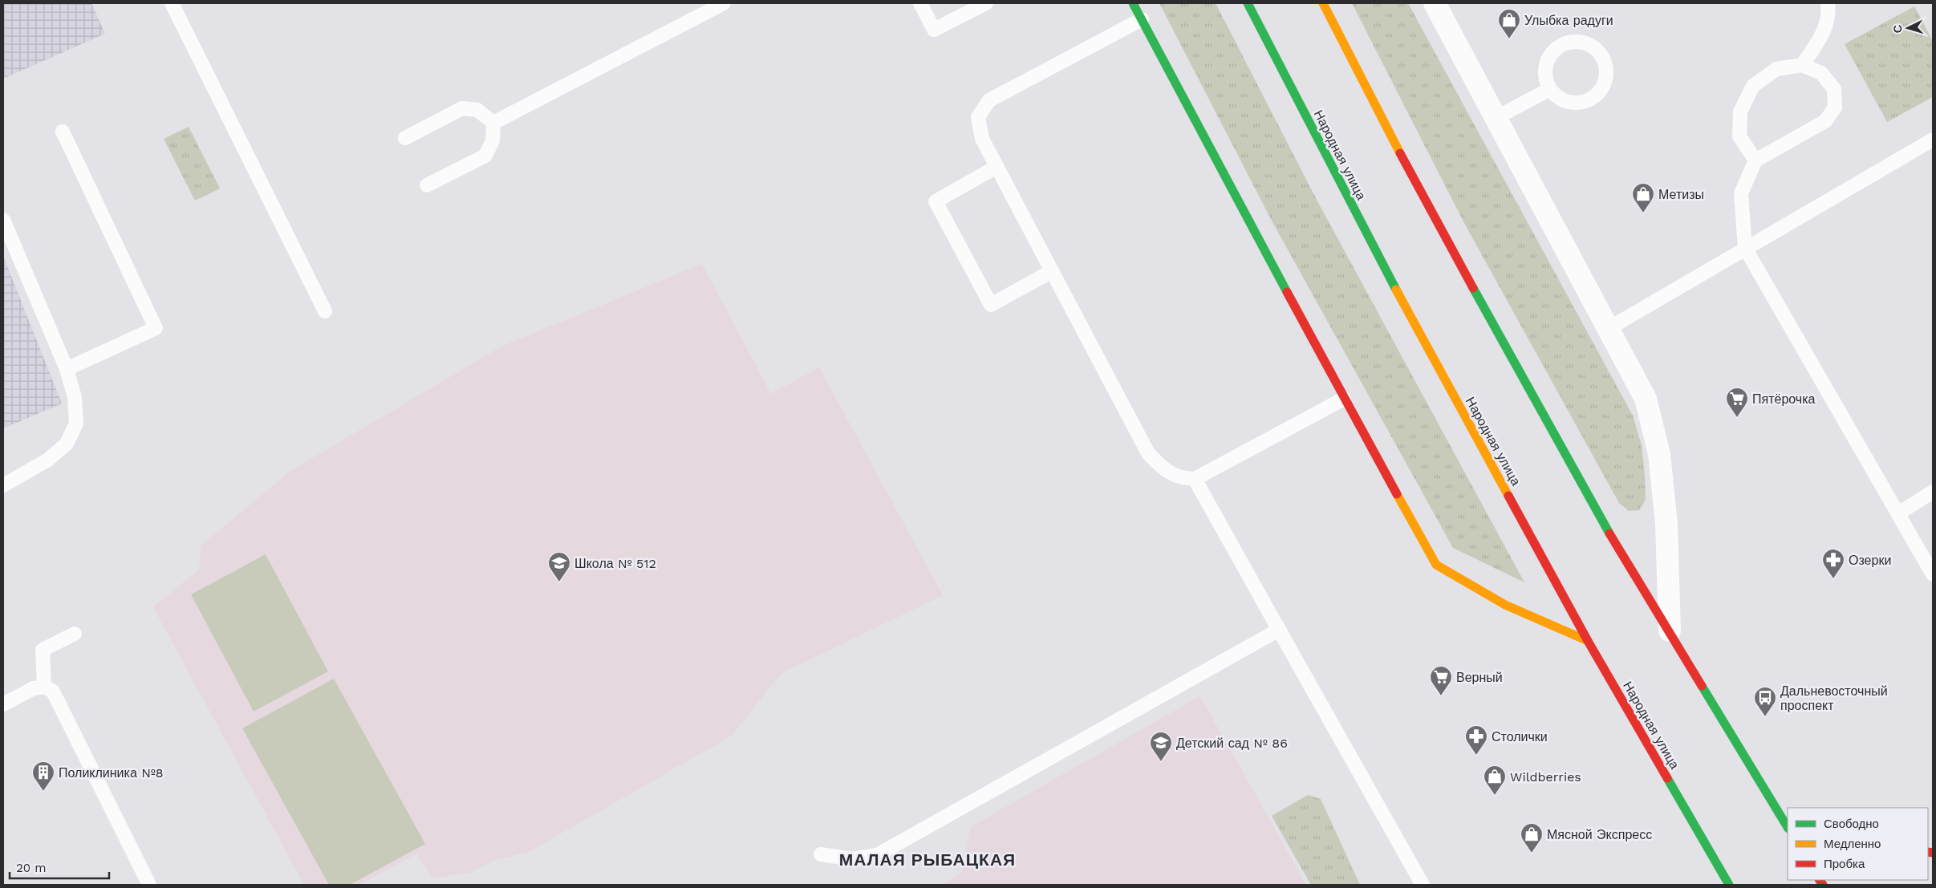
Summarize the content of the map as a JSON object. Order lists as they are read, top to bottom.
{
  "streets": {
    "main road": ["Народная улица"]
  },
  "districts": ["МАЛАЯ РЫБАЦКАЯ"],
  "places": {
    "shop": [
      "Улыбка радуги",
      "Метизы",
      "Wildberries",
      "Мясной Экспресс"
    ],
    "supermarket": ["Пятёрочка", "Верный"],
    "pharmacy": ["Озерки", "Столички"],
    "school or university": ["Школа № 512", "Детский сад № 86"],
    "bus stop": ["Дальневосточный проспект"],
    "building": ["Поликлиника №8"]
  },
  "legend": ["Свободно", "Медленно", "Пробка"],
  "scale_bar": "20 m",
  "north": "left"
}
